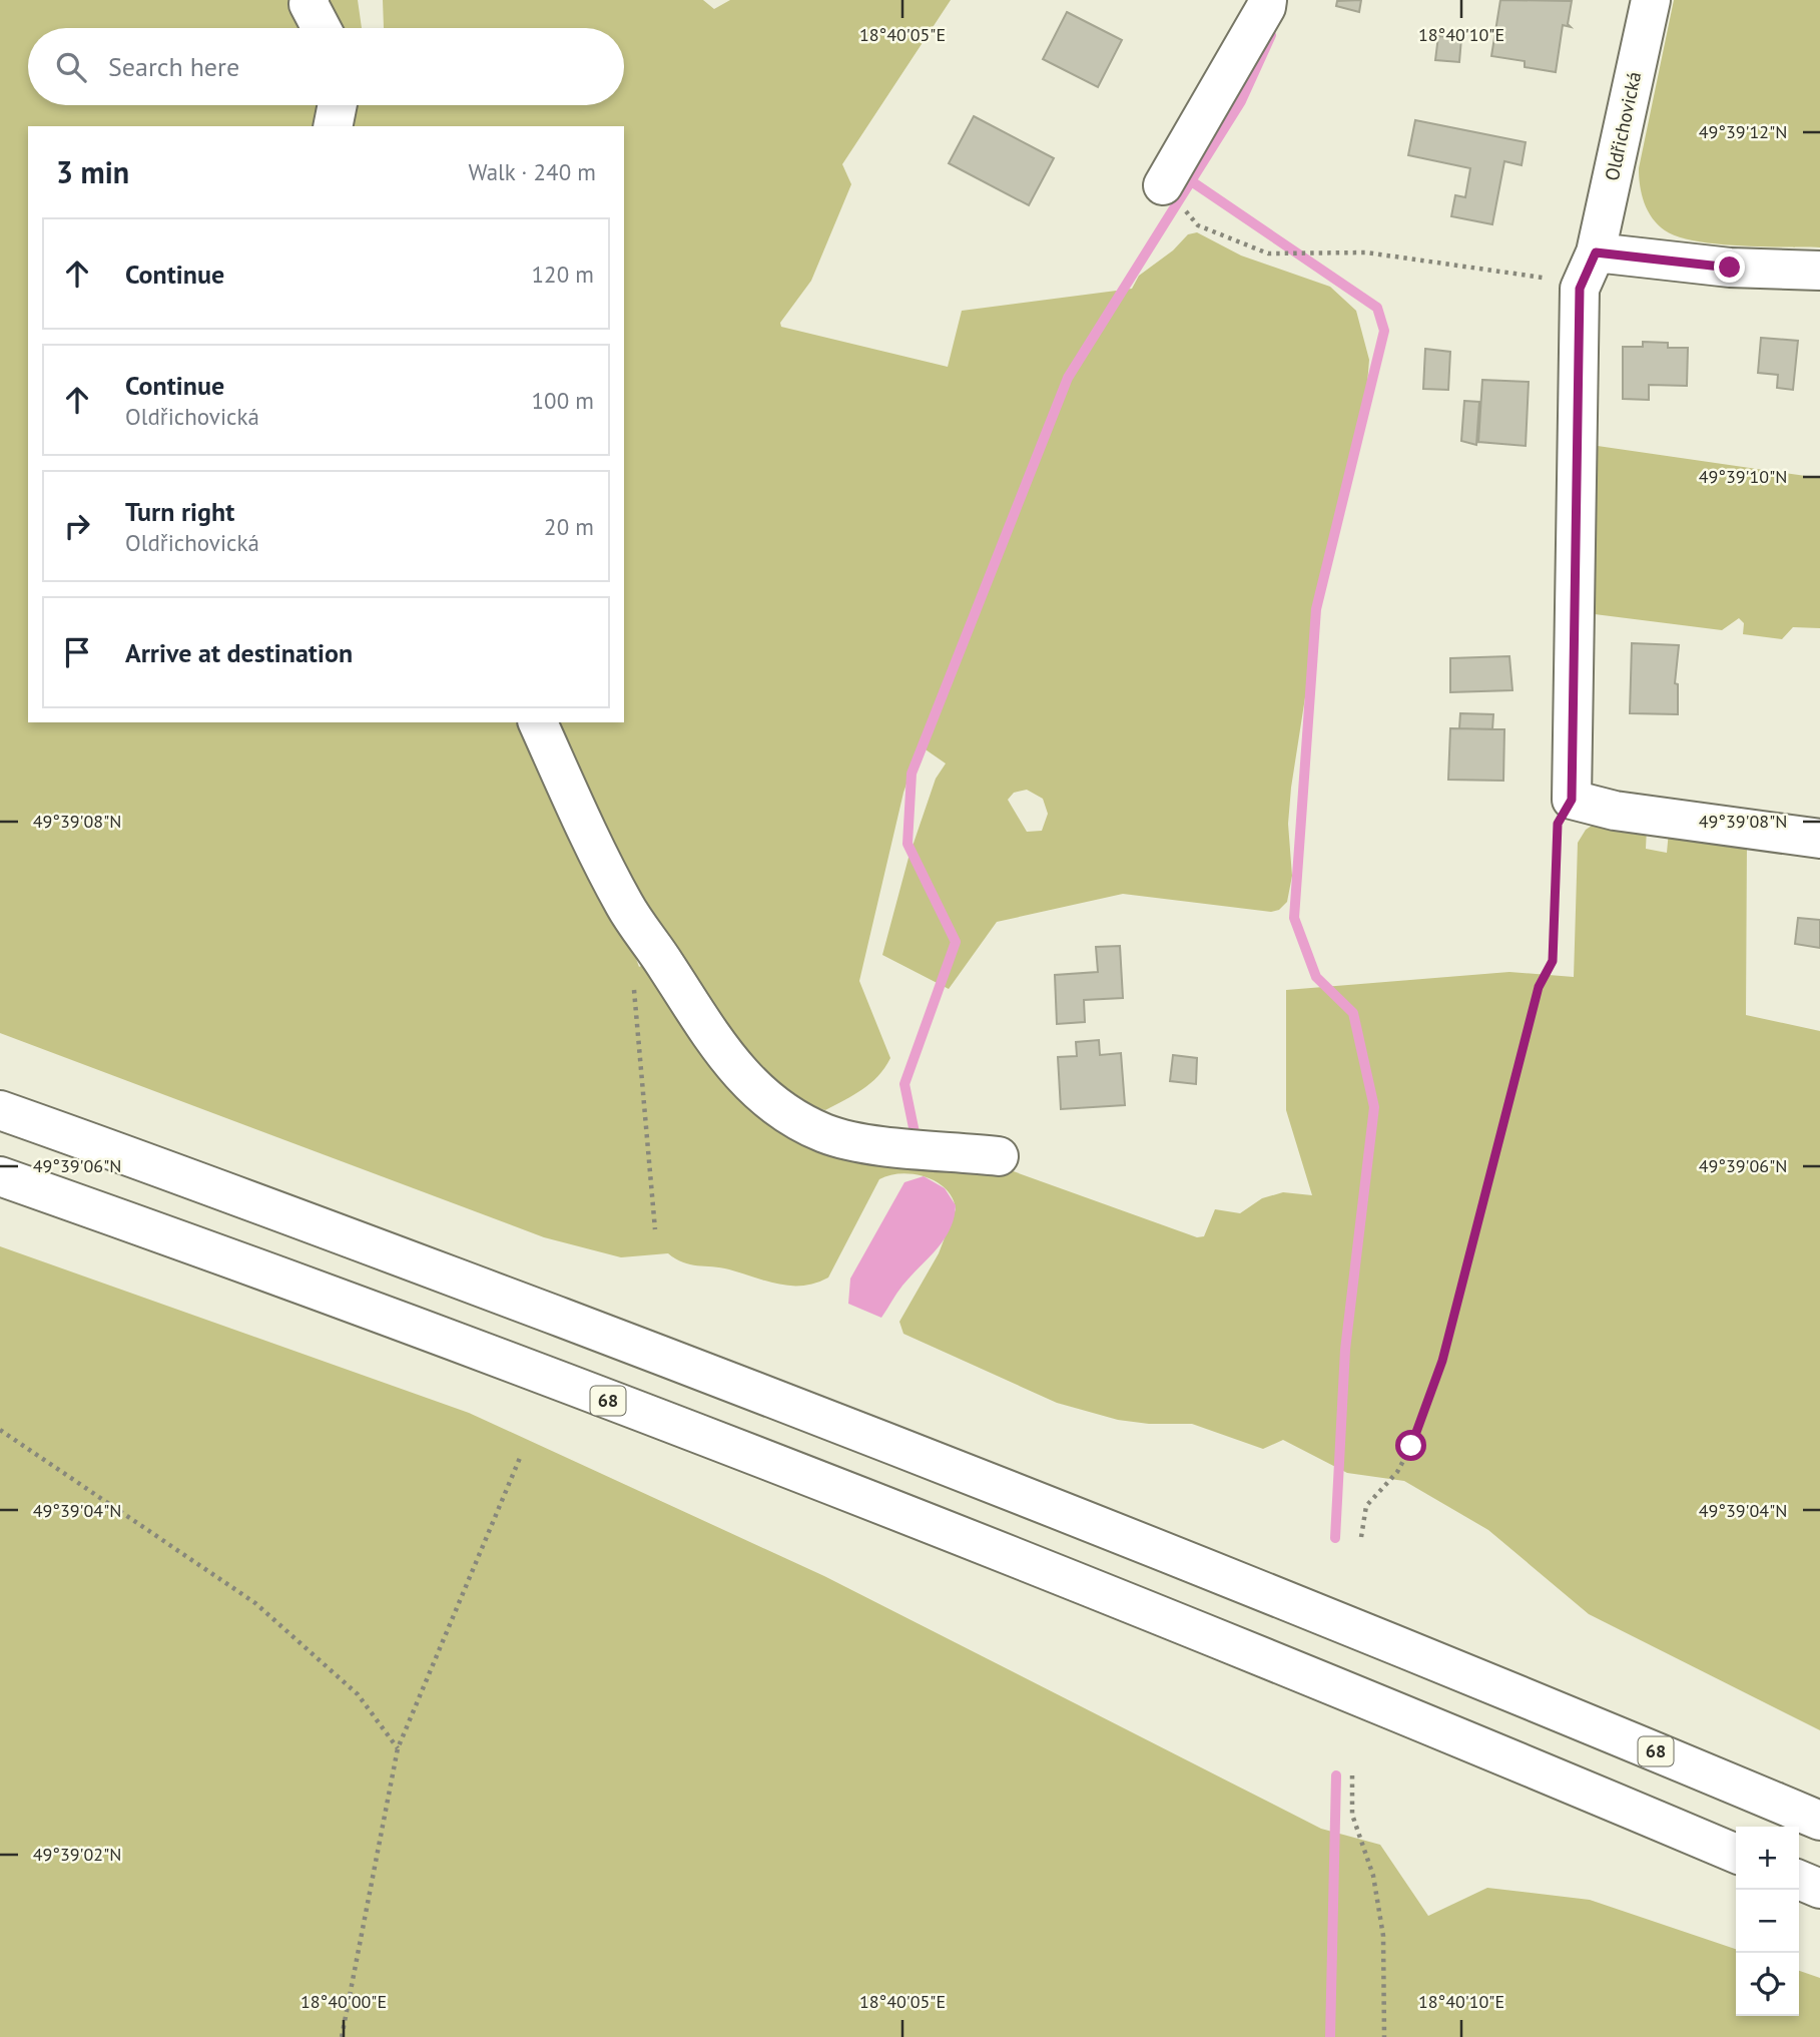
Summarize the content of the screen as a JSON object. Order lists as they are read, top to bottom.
{
  "streets": {
    "main road": ["Oldřichovická", "68"]
  },
  "page": {
    "search": "Search here",
    "heading": ["3 min", "Walk · 240 m"],
    "list": [
      ["Continue", "120 m"],
      ["Continue", "Oldřichovická", "100 m"],
      ["Turn right", "Oldřichovická", "20 m"],
      "Arrive at destination"
    ],
    "map_buttons": ["+", "−"]
  },
  "coordinates": [
    "18°40'05\"E",
    "18°40'10\"E",
    "49°39'12\"N",
    "49°39'10\"N",
    "49°39'08\"N",
    "49°39'06\"N",
    "49°39'04\"N",
    "49°39'02\"N",
    "18°40'00\"E"
  ]
}
